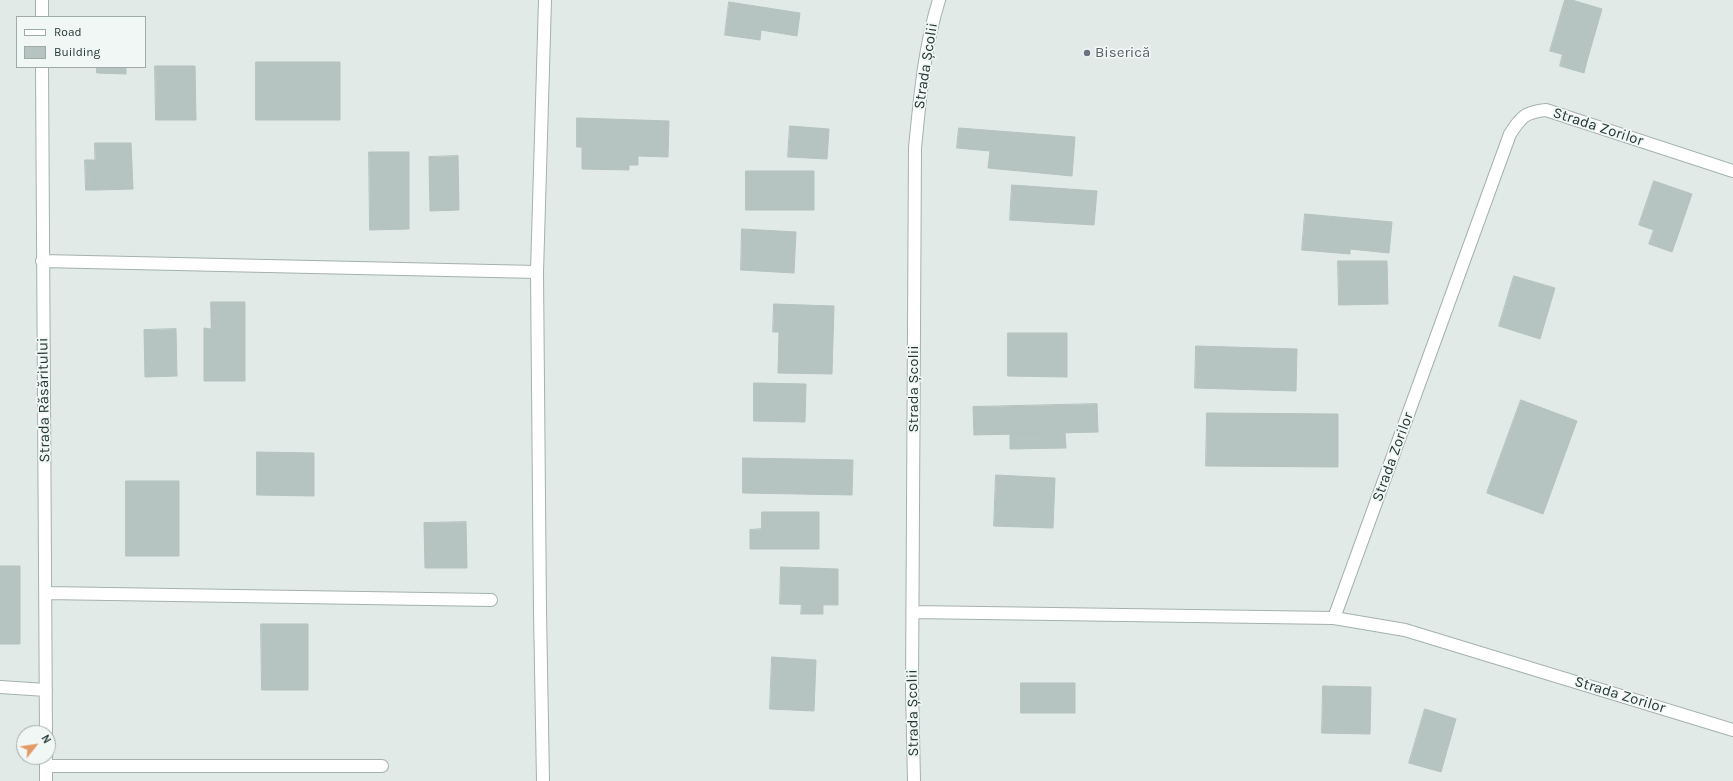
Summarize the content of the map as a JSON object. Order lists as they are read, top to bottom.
{
  "streets": {
    "street": ["Strada Școlii", "Strada Zorilor", "Strada Răsăritului"]
  },
  "places": ["Biserică"],
  "legend": ["Road", "Building"],
  "north": "top right"
}
